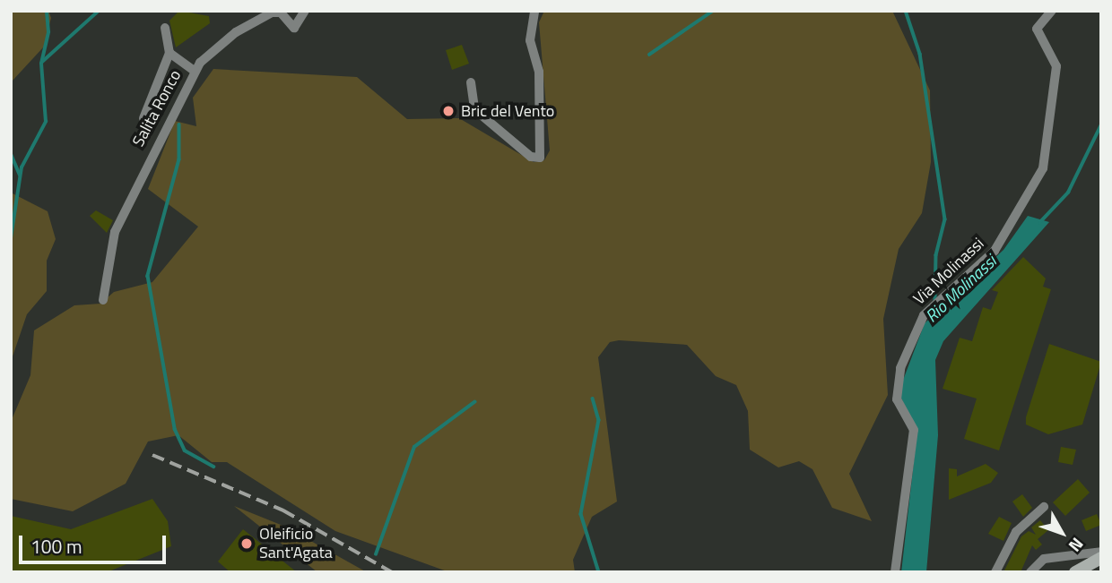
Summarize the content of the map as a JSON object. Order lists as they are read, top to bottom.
{
  "streets": {
    "street": ["Salita Ronco", "Via Molinassi"]
  },
  "water": ["Rio Molinassi"],
  "places": ["Bric del Vento", "Oleificio Sant'Agata"],
  "scale_bar": "100 m",
  "north": "bottom right"
}
